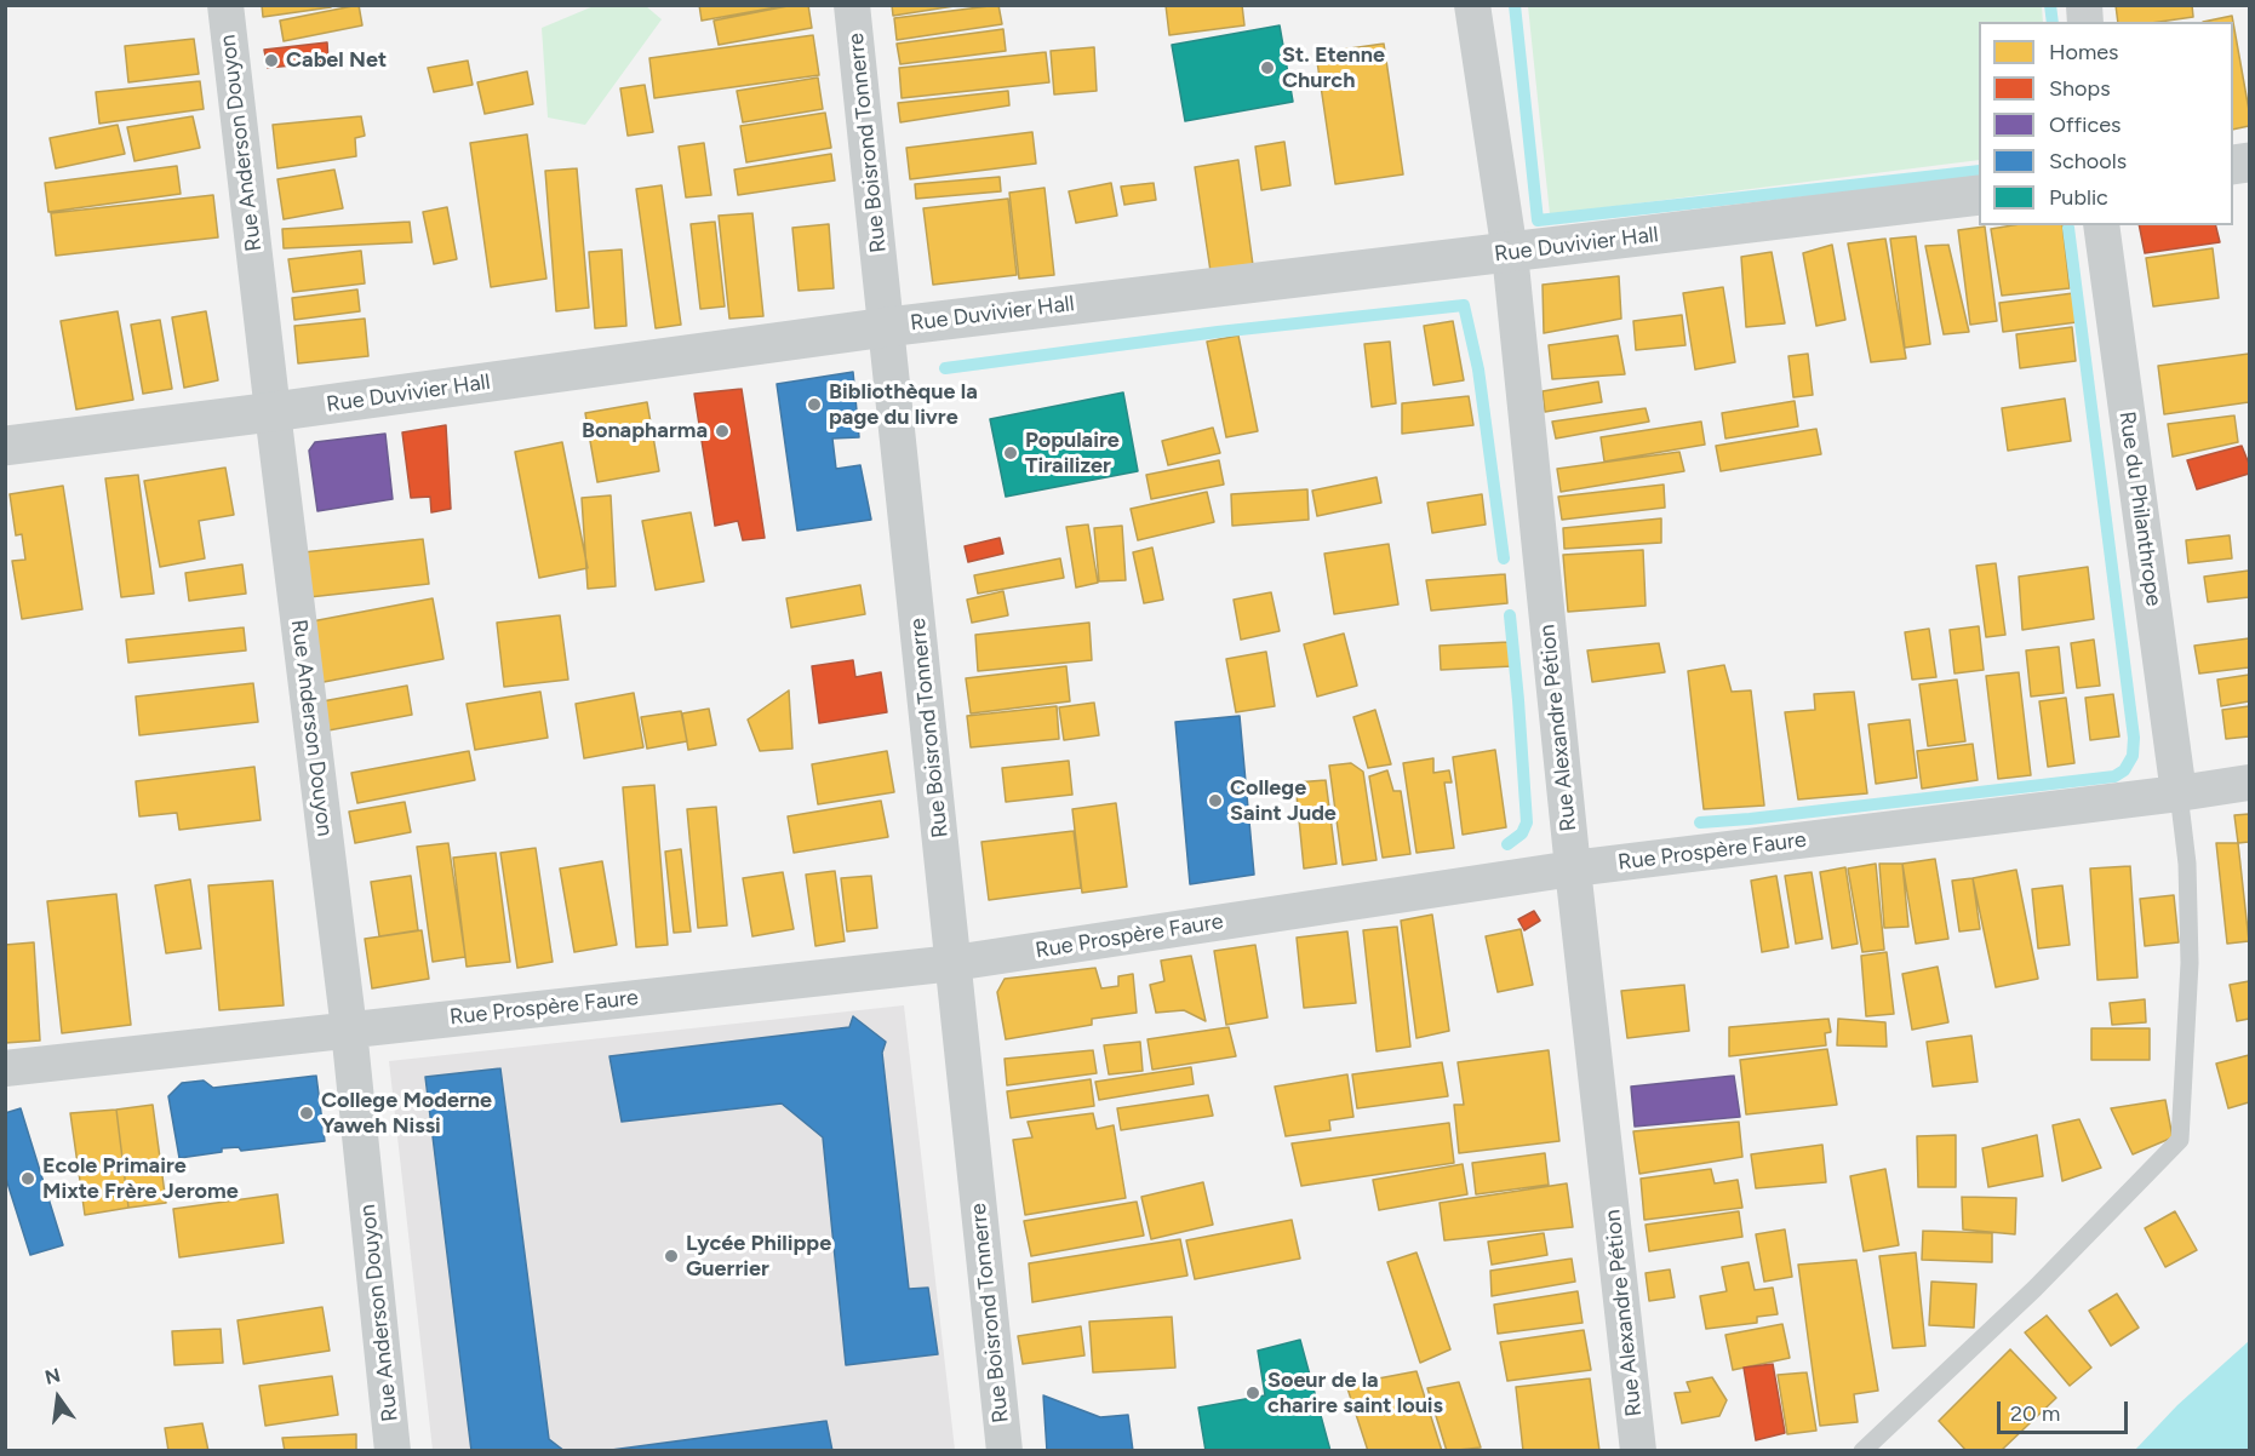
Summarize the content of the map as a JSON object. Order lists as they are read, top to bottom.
{
  "streets": {
    "street": [
      "Rue Anderson Douyon",
      "Rue Boisrond Tonnerre",
      "Rue Duvivier Hall",
      "Rue du Philanthrope",
      "Rue Alexandre Pétion",
      "Rue Prospère Faure"
    ]
  },
  "crossings": [
    ["Rue Anderson Douyon", "Rue Duvivier Hall"],
    ["Rue Anderson Douyon", "Rue Prospère Faure"],
    ["Rue Boisrond Tonnerre", "Rue Duvivier Hall"],
    ["Rue Boisrond Tonnerre", "Rue Prospère Faure"],
    ["Rue Duvivier Hall", "Rue Alexandre Pétion"],
    ["Rue du Philanthrope", "Rue Prospère Faure"],
    ["Rue Alexandre Pétion", "Rue Prospère Faure"]
  ],
  "places": [
    "Cabel Net",
    "St. Etenne Church",
    "Bibliothèque la page du livre",
    "Bonapharma",
    "Populaire Tirailizer",
    "College Saint Jude",
    "College Moderne Yaweh Nissi",
    "Ecole Primaire Mixte Frère Jerome",
    "Lycée Philippe Guerrier",
    "Soeur de la charire saint louis"
  ],
  "legend": [
    "Homes",
    "Shops",
    "Offices",
    "Schools",
    "Public"
  ],
  "scale_bar": "20 m",
  "north": "top"
}
